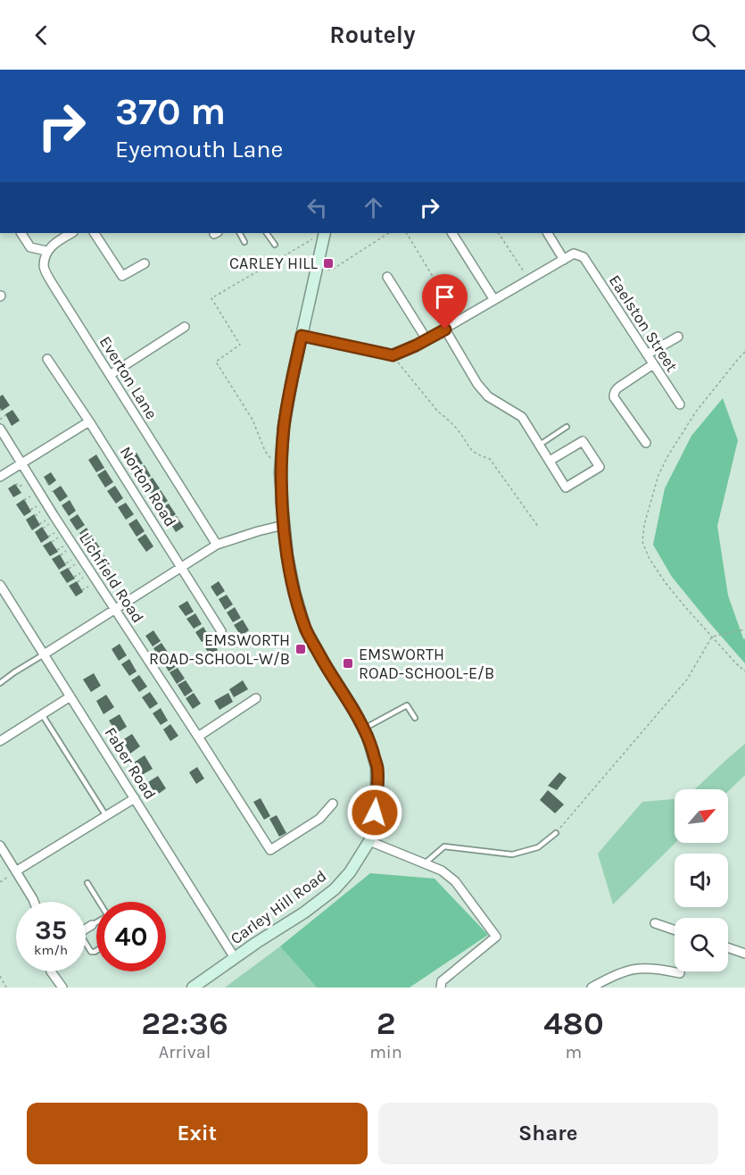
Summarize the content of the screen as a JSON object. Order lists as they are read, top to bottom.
{
  "streets": {
    "street": [
      "Eaelston Street",
      "Everton Lane",
      "Norton Road",
      "Lichfield Road",
      "Faber Road",
      "Carley Hill Road"
    ]
  },
  "crossings": [
    ["Faber Road", "Carley Hill Road"]
  ],
  "places": {
    "transit": ["CARLEY HILL", "EMSWORTH ROAD-SCHOOL-W/B", "EMSWORTH ROAD-SCHOOL-E/B"]
  },
  "north": "top right",
  "page": {
    "header": "Routely",
    "turn": ["370 m", "Eyemouth Lane"],
    "speed": "35 km/h",
    "limit": "40",
    "eta": [
      "22:36",
      "Arrival",
      "2",
      "min",
      "480",
      "m"
    ],
    "buttons": ["Exit", "Share"]
  }
}
